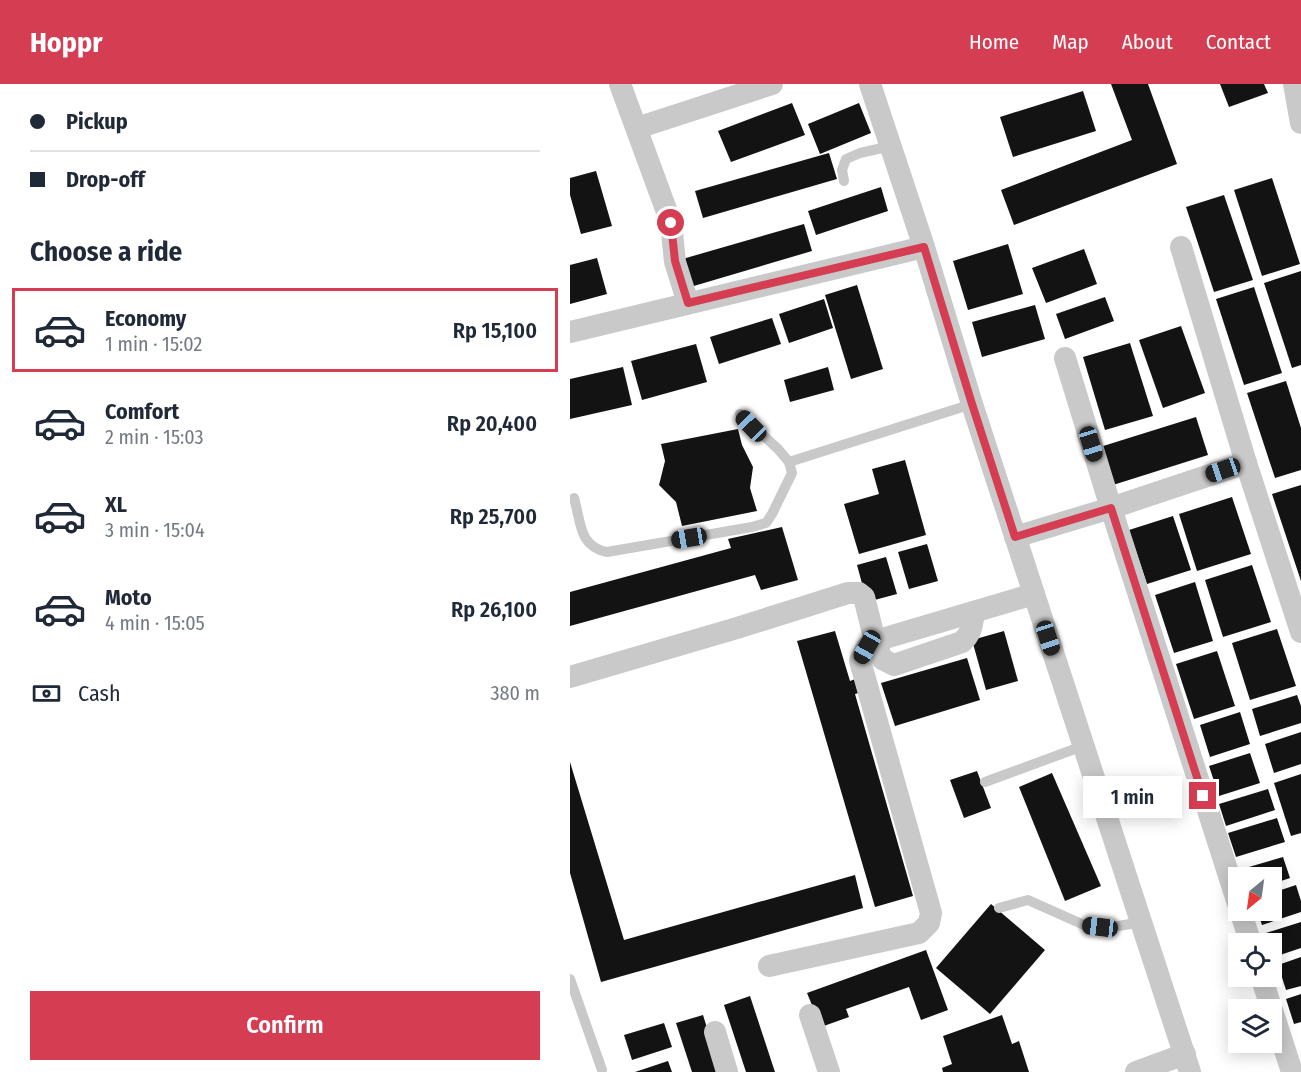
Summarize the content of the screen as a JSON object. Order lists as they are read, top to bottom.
{
  "north": "bottom left",
  "page": {
    "header": "Hoppr",
    "nav": [
      "Home",
      "Map",
      "About",
      "Contact"
    ],
    "banner": ["Pickup", "Drop-off"],
    "heading": "Choose a ride",
    "list": [
      {
        "name": "Economy",
        "note": "1 min · 15:02",
        "value": "Rp 15,100"
      },
      {
        "name": "Comfort",
        "note": "2 min · 15:03",
        "value": "Rp 20,400"
      },
      {
        "name": "XL",
        "note": "3 min · 15:04",
        "value": "Rp 25,700"
      },
      {
        "name": "Moto",
        "note": "4 min · 15:05",
        "value": "Rp 26,100"
      }
    ],
    "pay": ["Cash", "380 m"],
    "bubble": "1 min",
    "buttons": "Confirm"
  }
}
